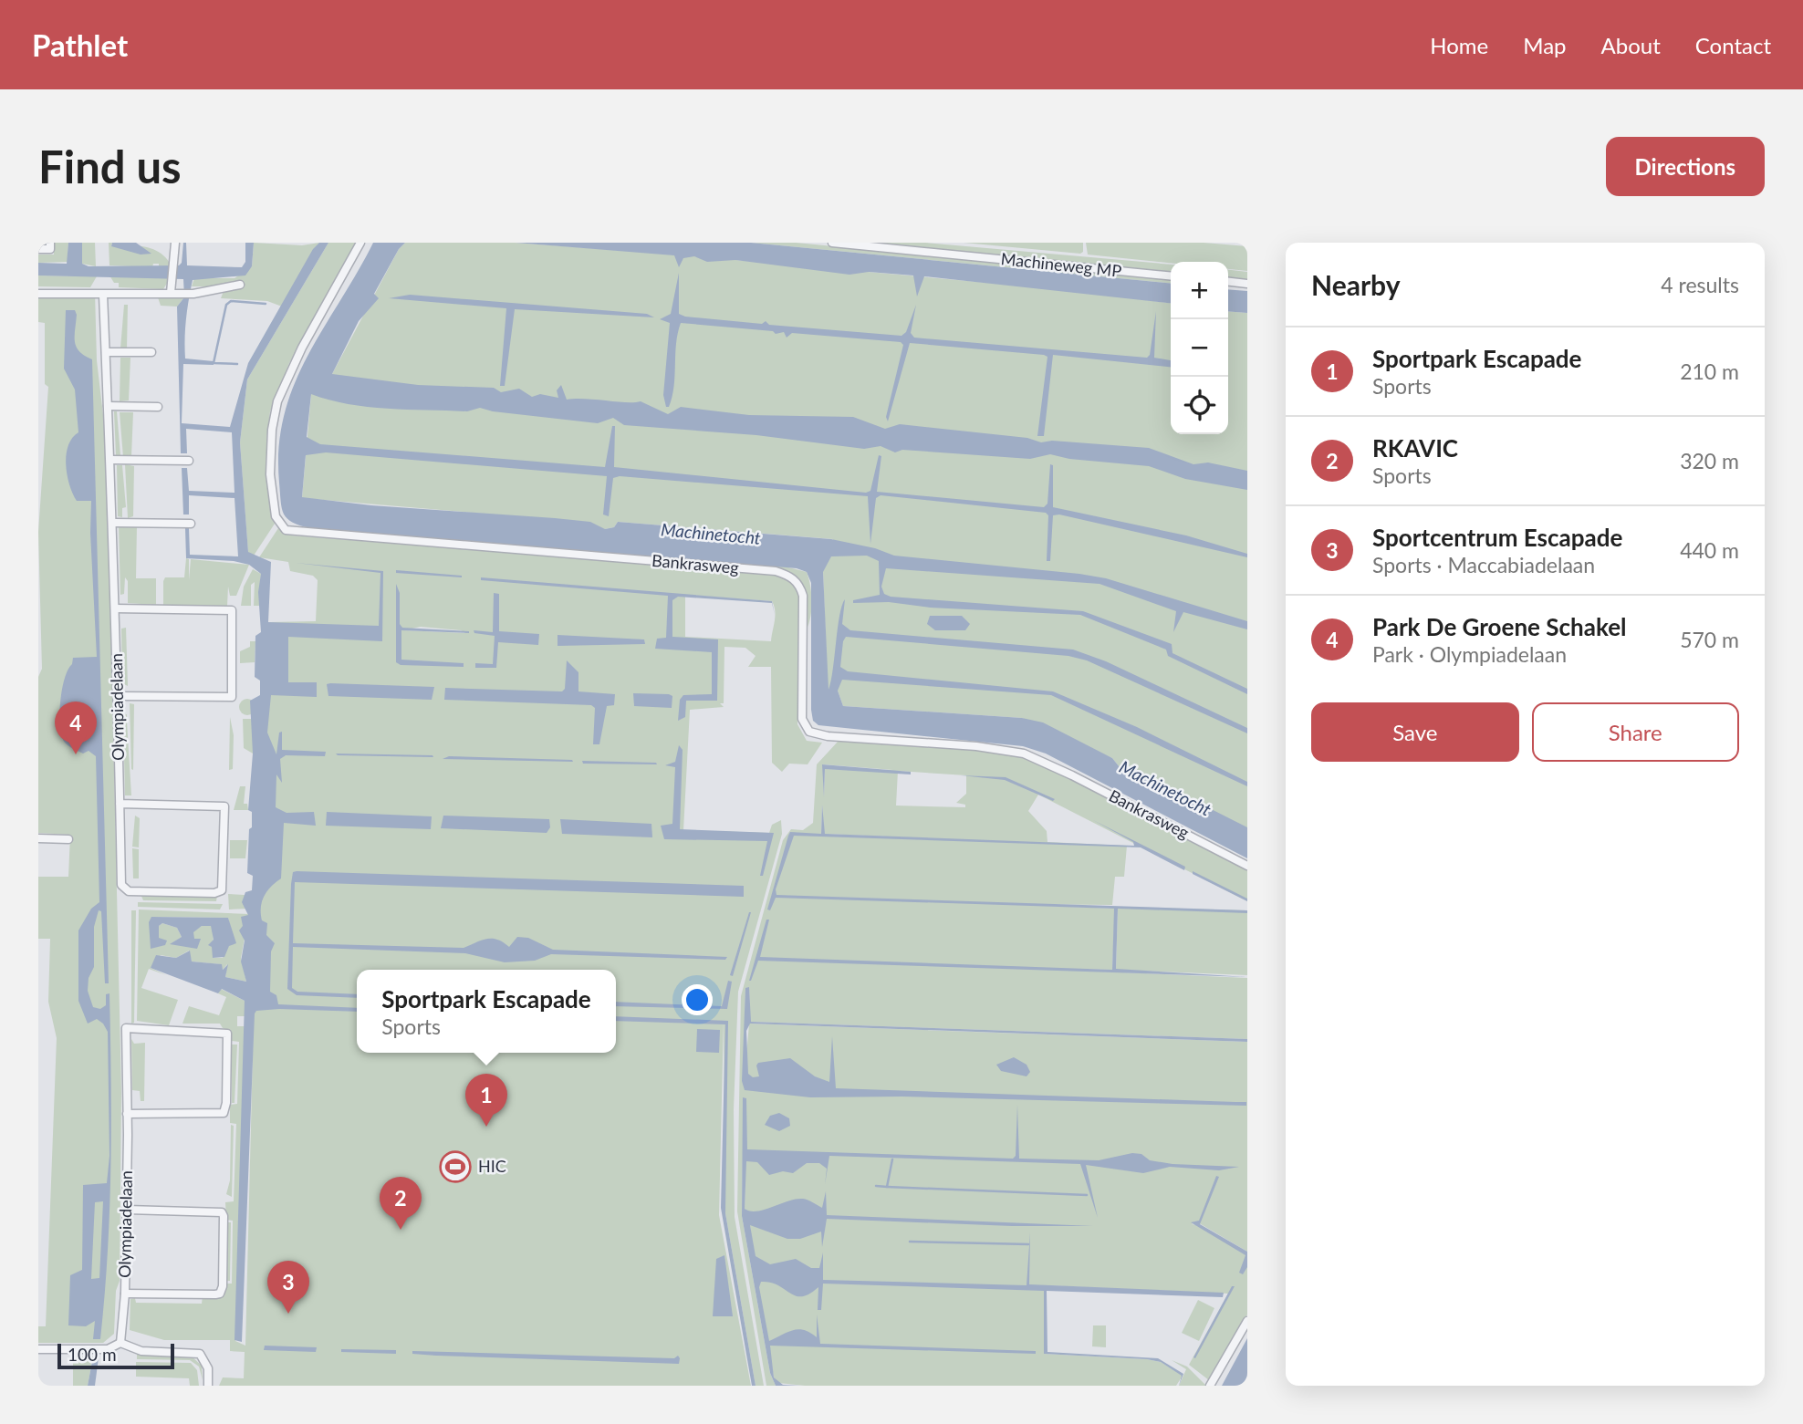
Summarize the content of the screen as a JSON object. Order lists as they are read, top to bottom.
{
  "streets": {
    "street": ["Machineweg MP", "Bankrasweg", "Olympiadelaan"]
  },
  "water": ["Machinetocht"],
  "places": {
    "sports": ["HIC"]
  },
  "scale_bar": "100 m",
  "page": {
    "header": "Pathlet",
    "nav": [
      "Home",
      "Map",
      "About",
      "Contact"
    ],
    "buttons": [
      "Directions",
      ["Save", "Share"]
    ],
    "title": "Find us",
    "heading": ["Nearby", "4 results"],
    "map_buttons": ["+", "−"],
    "list": [
      {
        "mark": "1",
        "name": "Sportpark Escapade",
        "note": "Sports",
        "value": "210 m"
      },
      {
        "mark": "2",
        "name": "RKAVIC",
        "note": "Sports",
        "value": "320 m"
      },
      {
        "mark": "3",
        "name": "Sportcentrum Escapade",
        "note": "Sports · Maccabiadelaan",
        "value": "440 m"
      },
      {
        "mark": "4",
        "name": "Park De Groene Schakel",
        "note": "Park · Olympiadelaan",
        "value": "570 m"
      }
    ],
    "pins": [
      "4",
      "1",
      "2",
      "3"
    ],
    "popup": ["Sportpark Escapade", "Sports"],
    "scale": "100 m"
  }
}
